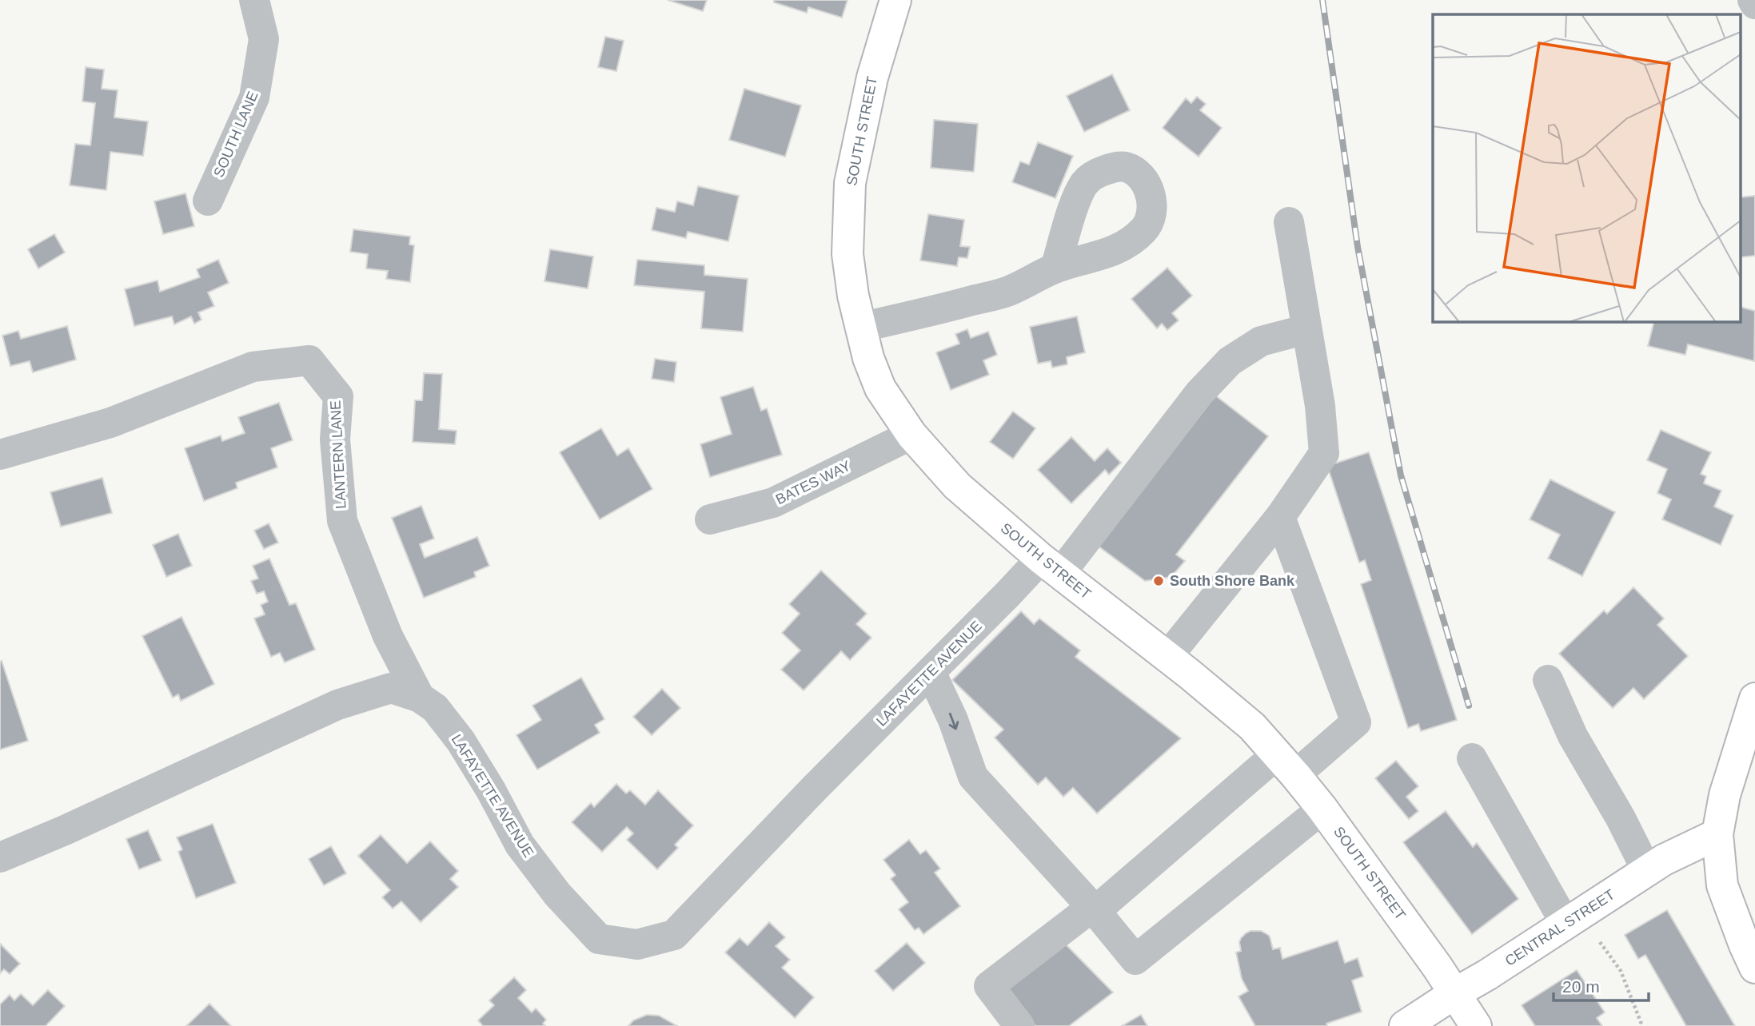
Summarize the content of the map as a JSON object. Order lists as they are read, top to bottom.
{
  "streets": {
    "main road": ["SOUTH STREET", "CENTRAL STREET"],
    "street": [
      "SOUTH LANE",
      "LANTERN LANE",
      "BATES WAY",
      "LAFAYETTE AVENUE"
    ]
  },
  "crossings": [
    ["SOUTH STREET", "BATES WAY"],
    ["SOUTH STREET", "LAFAYETTE AVENUE"],
    ["SOUTH STREET", "CENTRAL STREET"],
    ["LANTERN LANE", "LAFAYETTE AVENUE"]
  ],
  "places": ["South Shore Bank"],
  "scale_bar": "20 m"
}
